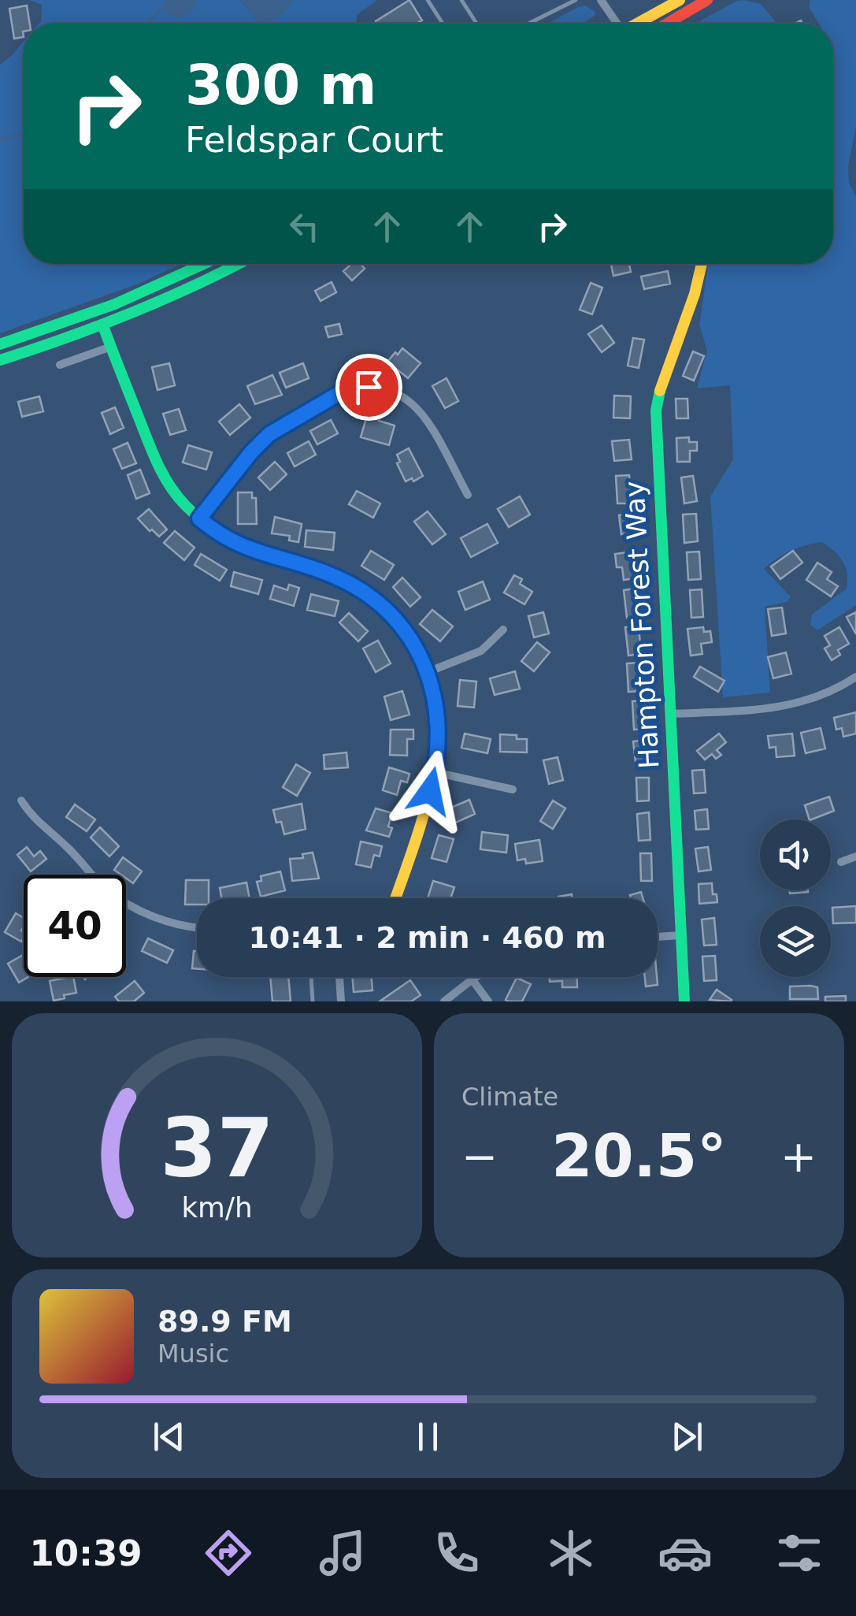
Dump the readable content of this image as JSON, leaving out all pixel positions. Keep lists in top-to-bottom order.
{
  "streets": {
    "street": ["Hampton Forest Way"]
  },
  "page": {
    "turn": ["300 m", "Feldspar Court"],
    "limit": "40",
    "trip": "10:41 · 2 min · 460 m",
    "tile": "Climate",
    "heat": ["−", "20.5°", "+"],
    "song": ["89.9 FM", "Music"],
    "tabs": "10:39",
    "gauge": ["37", "km/h"]
  }
}
